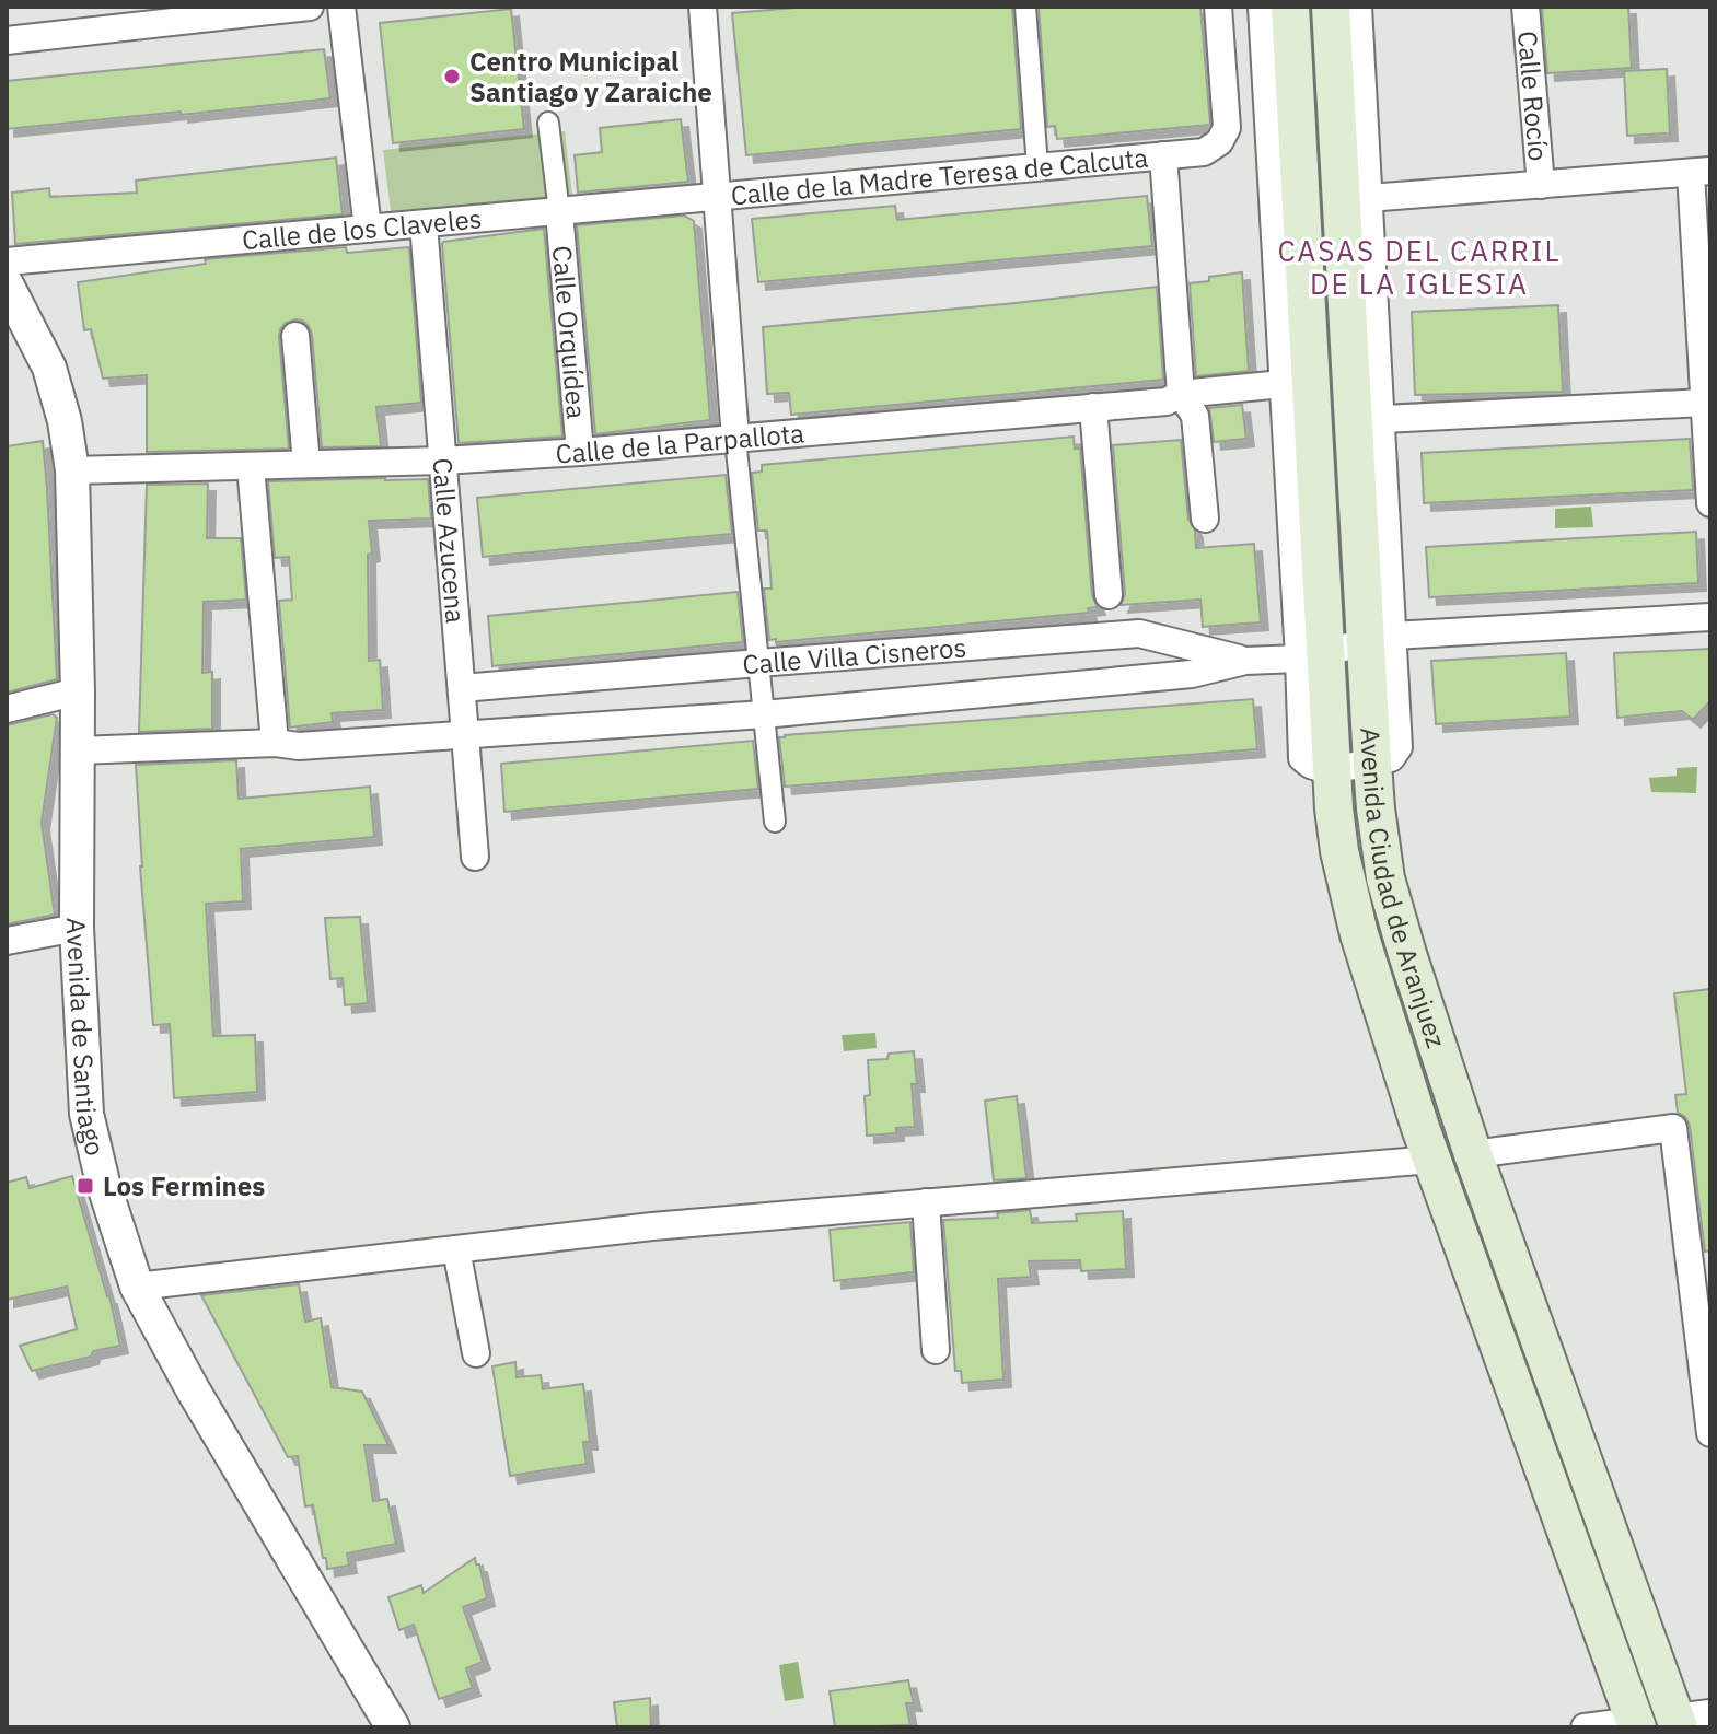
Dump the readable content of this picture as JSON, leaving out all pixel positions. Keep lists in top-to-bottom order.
{
  "streets": {
    "main road": ["Avenida Ciudad de Aranjuez"],
    "street": [
      "Calle Rocío",
      "Calle de la Madre Teresa de Calcuta",
      "Calle de los Claveles",
      "Calle Orquídea",
      "Calle de la Parpallota",
      "Calle Azucena",
      "Calle Villa Cisneros",
      "Avenida de Santiago"
    ]
  },
  "crossings": [
    ["Calle de la Madre Teresa de Calcuta", "Calle de los Claveles"],
    ["Calle de los Claveles", "Calle Orquídea"],
    ["Calle de los Claveles", "Calle Azucena"],
    ["Calle Orquídea", "Calle de la Parpallota"],
    ["Calle de la Parpallota", "Calle Azucena"],
    ["Calle de la Parpallota", "Avenida de Santiago"],
    ["Calle Azucena", "Calle Villa Cisneros"],
    ["Calle Villa Cisneros", "Avenida Ciudad de Aranjuez"],
    ["Calle Villa Cisneros", "Avenida de Santiago"]
  ],
  "districts": ["CASAS DEL CARRIL DE LA IGLESIA"],
  "places": {
    "other": ["Centro Municipal Santiago y Zaraiche"],
    "transit": ["Los Fermines"]
  }
}
